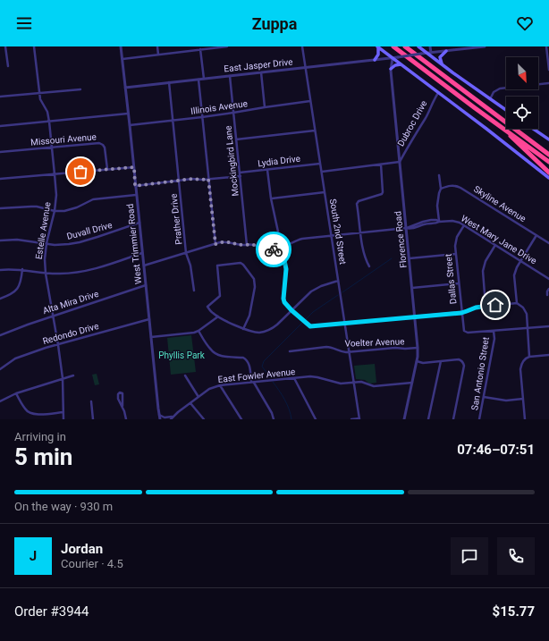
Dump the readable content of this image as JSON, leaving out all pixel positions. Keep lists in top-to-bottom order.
{
  "streets": {
    "street": [
      "East Jasper Drive",
      "Illinois Avenue",
      "Dubroc Drive",
      "Missouri Avenue",
      "Mockingbird Lane",
      "Lydia Drive",
      "Skyline Avenue",
      "Prather Drive",
      "Estelle Avenue",
      "Duvall Drive",
      "South 2nd Street",
      "Florence Road",
      "West Mary Jane Drive",
      "West Trimmier Road",
      "Dallas Street",
      "Alta Mira Drive",
      "Redondo Drive",
      "Voelter Avenue",
      "San Antonio Street",
      "East Fowler Avenue"
    ]
  },
  "crossings": [
    ["East Jasper Drive", "Mockingbird Lane"],
    ["East Jasper Drive", "Prather Drive"],
    ["East Jasper Drive", "South 2nd Street"],
    ["East Jasper Drive", "Florence Road"],
    ["East Jasper Drive", "West Trimmier Road"],
    ["Illinois Avenue", "Mockingbird Lane"],
    ["Illinois Avenue", "Prather Drive"],
    ["Illinois Avenue", "South 2nd Street"],
    ["Illinois Avenue", "West Trimmier Road"],
    ["Dubroc Drive", "Florence Road"],
    ["Missouri Avenue", "Estelle Avenue"],
    ["Mockingbird Lane", "Lydia Drive"],
    ["Lydia Drive", "Prather Drive"],
    ["Lydia Drive", "South 2nd Street"],
    ["Lydia Drive", "West Trimmier Road"],
    ["Estelle Avenue", "Duvall Drive"],
    ["Estelle Avenue", "Alta Mira Drive"],
    ["Estelle Avenue", "Redondo Drive"],
    ["Duvall Drive", "West Trimmier Road"],
    ["South 2nd Street", "West Mary Jane Drive"],
    ["South 2nd Street", "Voelter Avenue"],
    ["South 2nd Street", "East Fowler Avenue"],
    ["Florence Road", "West Mary Jane Drive"],
    ["Florence Road", "Voelter Avenue"],
    ["Florence Road", "East Fowler Avenue"],
    ["West Mary Jane Drive", "Dallas Street"],
    ["West Trimmier Road", "Alta Mira Drive"],
    ["West Trimmier Road", "Redondo Drive"],
    ["Dallas Street", "San Antonio Street"]
  ],
  "parks": ["Phyllis Park"],
  "north": "bottom right",
  "page": {
    "header": "Zuppa",
    "heading": ["5 min", "Arriving in", "07:46–07:51"],
    "panel": [
      "Jordan",
      "Courier · 4.5",
      "Order #3944",
      "$15.77"
    ],
    "bar": "On the way · 930 m",
    "round": "J"
  }
}
